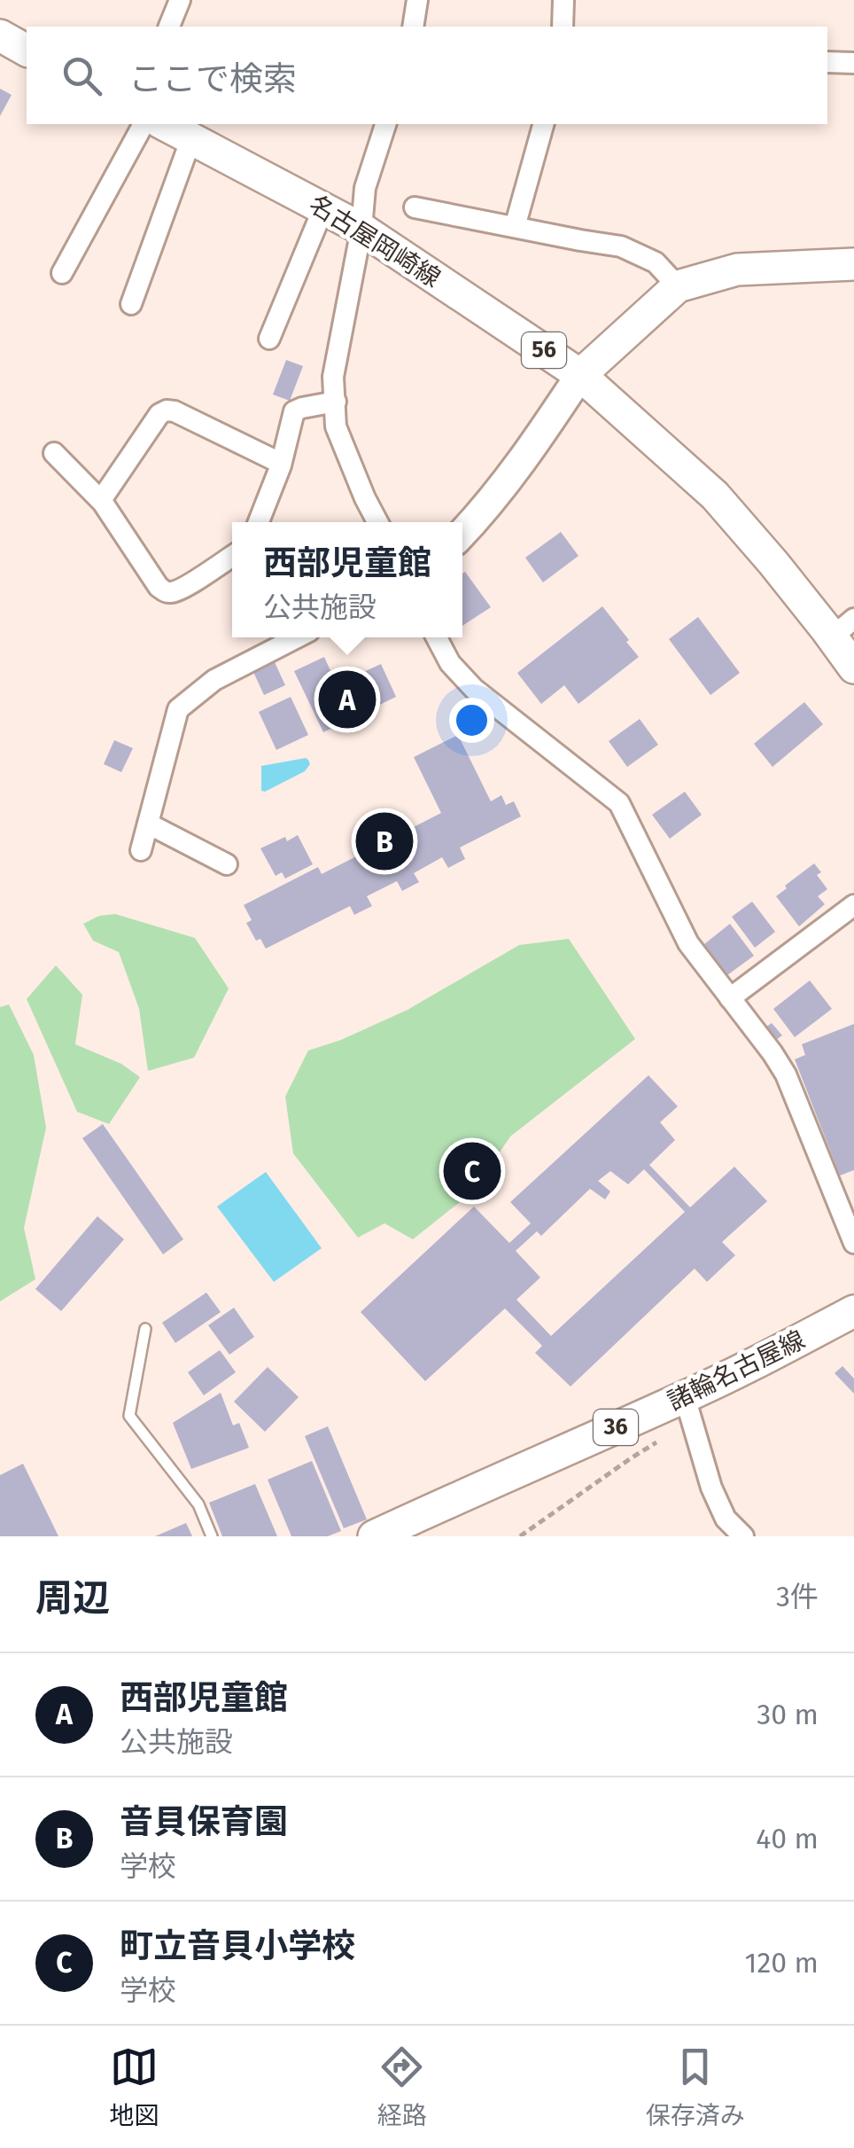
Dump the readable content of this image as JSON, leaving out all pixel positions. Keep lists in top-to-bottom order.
{
  "streets": {
    "main road": [
      "名古屋岡崎線",
      "56",
      "諸輪名古屋線",
      "36"
    ]
  },
  "crossings": [
    ["名古屋岡崎線", "56"]
  ],
  "page": {
    "search": "ここで検索",
    "popup": ["西部児童館", "公共施設"],
    "pins": ["A", "B", "C"],
    "heading": ["周辺", "3件"],
    "list": [
      {
        "mark": "A",
        "name": "西部児童館",
        "note": "公共施設",
        "value": "30 m"
      },
      {
        "mark": "B",
        "name": "音貝保育園",
        "note": "学校",
        "value": "40 m"
      },
      {
        "mark": "C",
        "name": "町立音貝小学校",
        "note": "学校",
        "value": "120 m"
      }
    ],
    "nav": ["地図", "経路", "保存済み"]
  }
}
